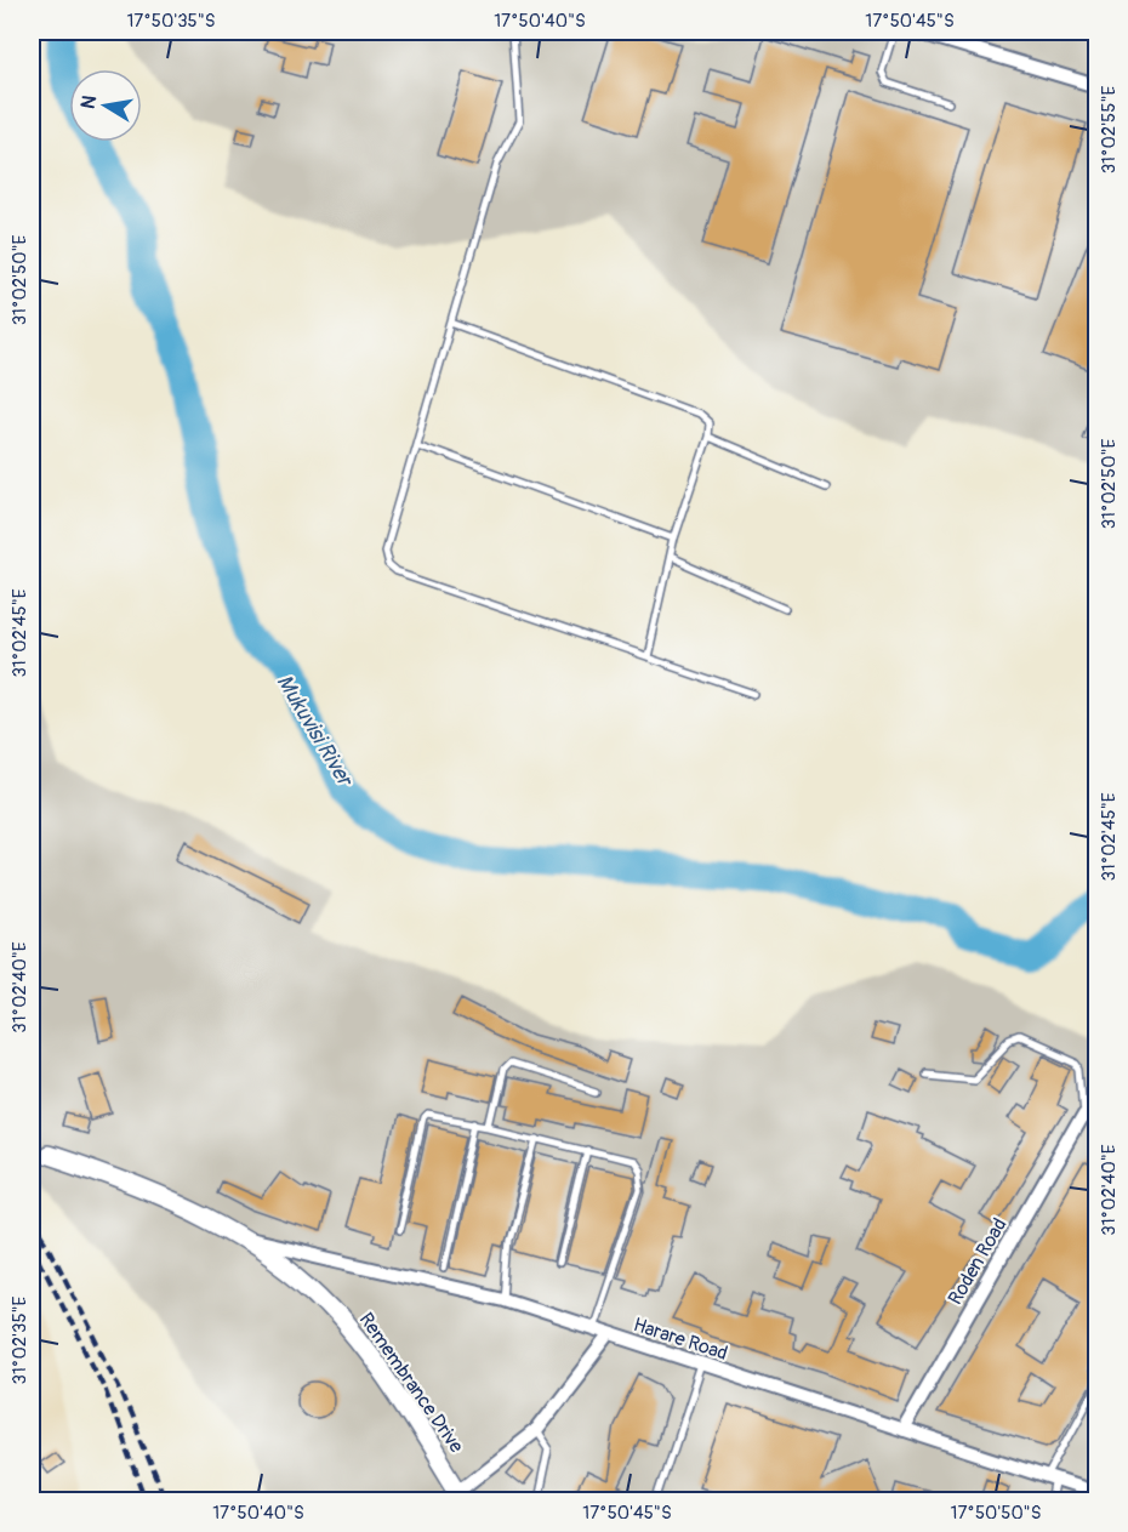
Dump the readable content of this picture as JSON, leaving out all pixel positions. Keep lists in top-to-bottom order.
{
  "streets": {
    "street": ["Roden Road", "Harare Road", "Remembrance Drive"]
  },
  "crossings": [
    ["Roden Road", "Harare Road"],
    ["Harare Road", "Remembrance Drive"]
  ],
  "water": ["Mukuvisi River"],
  "north": "left",
  "coordinates": [
    "17°50'35\"S",
    "17°50'40\"S",
    "17°50'45\"S",
    "31°02'55\"E",
    "31°02'50\"E",
    "31°02'45\"E",
    "31°02'40\"E",
    "31°02'35\"E",
    "17°50'50\"S"
  ]
}
